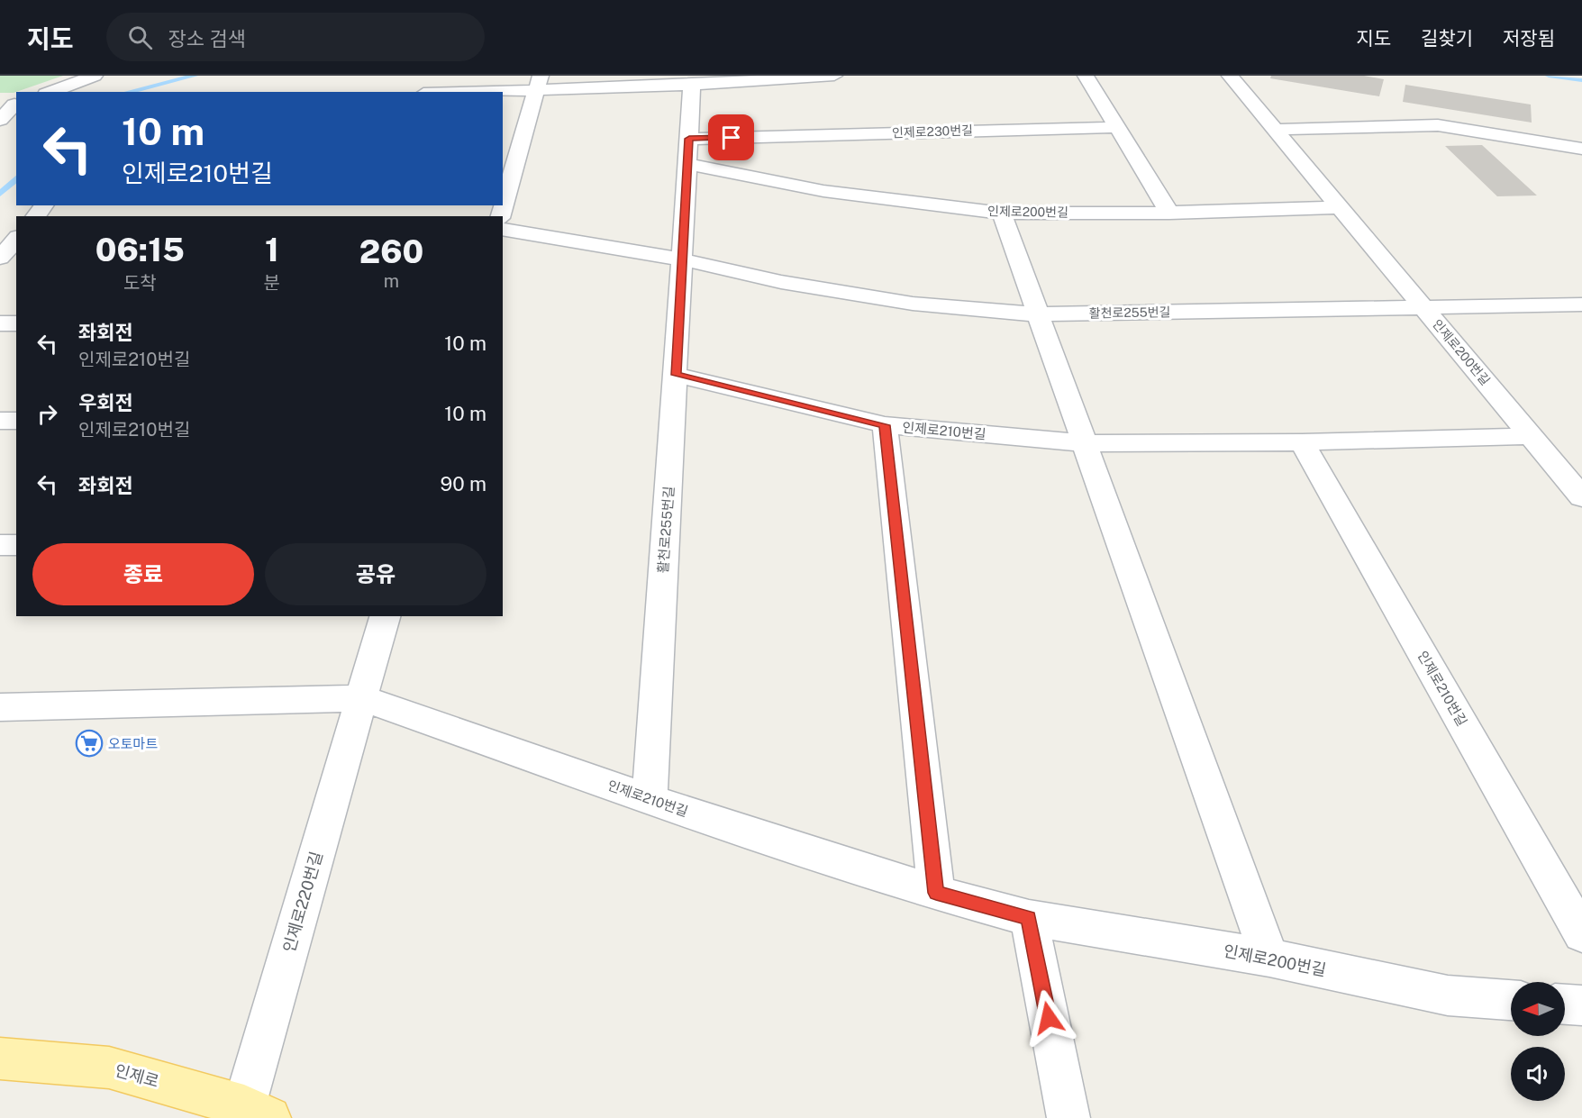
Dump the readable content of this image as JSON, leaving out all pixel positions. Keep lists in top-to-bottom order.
{
  "streets": {
    "main road": ["인제로"],
    "street": [
      "인제로230번길",
      "인제로200번길",
      "활천로255번길",
      "인제로210번길",
      "인제로220번길"
    ]
  },
  "crossings": [
    ["인제로230번길", "활천로255번길"],
    ["인제로200번길", "활천로255번길"],
    ["인제로200번길", "인제로210번길"],
    ["활천로255번길", "인제로210번길"],
    ["인제로210번길", "인제로220번길"],
    ["인제로220번길", "인제로"]
  ],
  "places": {
    "supermarket": ["오토마트"]
  },
  "north": "left",
  "page": {
    "header": "지도",
    "search": "장소 검색",
    "nav": ["지도", "길찾기", "저장됨"],
    "turn": ["10 m", "인제로210번길"],
    "eta": [
      "06:15",
      "도착",
      "1",
      "분",
      "260",
      "m"
    ],
    "list": [
      {
        "name": "좌회전",
        "note": "인제로210번길",
        "value": "10 m"
      },
      {
        "name": "우회전",
        "note": "인제로210번길",
        "value": "10 m"
      },
      {
        "name": "좌회전",
        "value": "90 m"
      }
    ],
    "buttons": ["종료", "공유"]
  }
}
